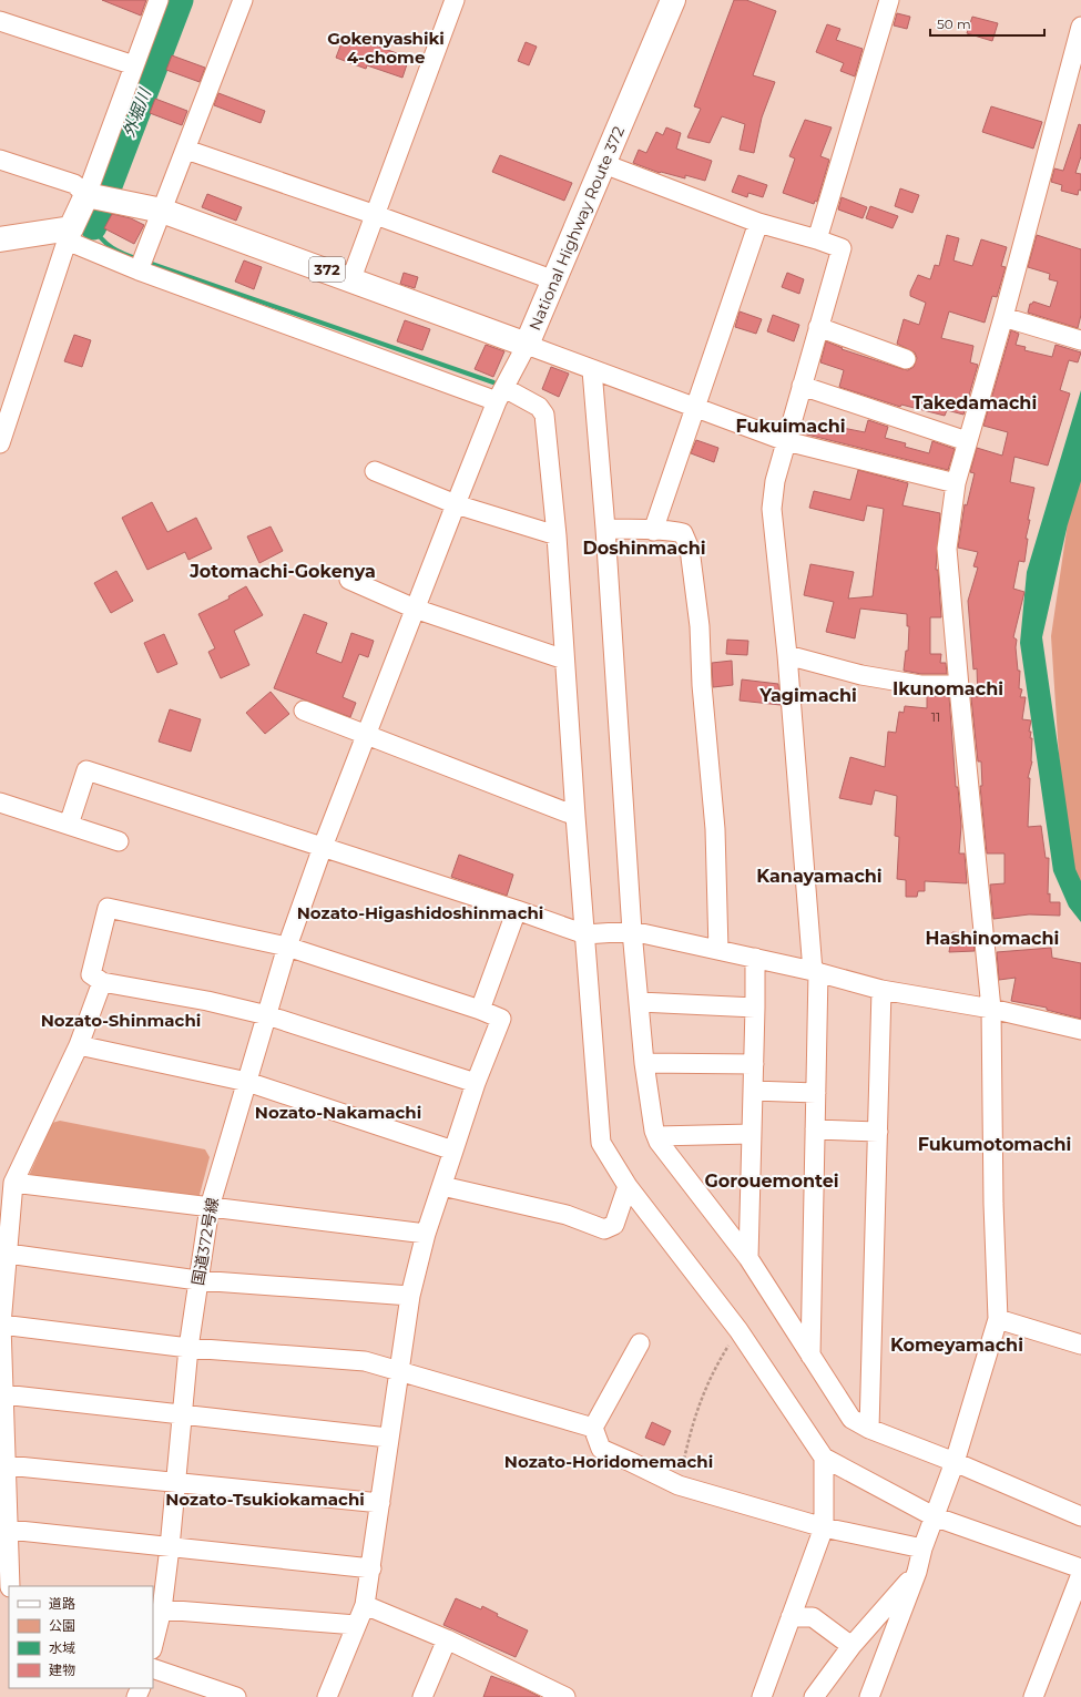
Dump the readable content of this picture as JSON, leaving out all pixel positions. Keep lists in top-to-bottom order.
{
  "streets": {
    "highway": ["National Highway Route 372", "372"],
    "street": ["国道372号線"]
  },
  "crossings": [
    ["National Highway Route 372", "国道372号線"]
  ],
  "districts": [
    "Gokenyashiki 4-chome",
    "Takedamachi",
    "Fukuimachi",
    "Doshinmachi",
    "Jotomachi-Gokenya",
    "Ikunomachi",
    "Yagimachi",
    "Kanayamachi",
    "Nozato-Higashidoshinmachi",
    "Hashinomachi",
    "Nozato-Shinmachi",
    "Nozato-Nakamachi",
    "Fukumotomachi",
    "Gorouemontei",
    "Komeyamachi",
    "Nozato-Horidomemachi",
    "Nozato-Tsukiokamachi"
  ],
  "water": ["外堀川"],
  "house_numbers": ["11"],
  "legend": [
    "道路",
    "公園",
    "水域",
    "建物"
  ],
  "scale_bar": "50 m"
}
